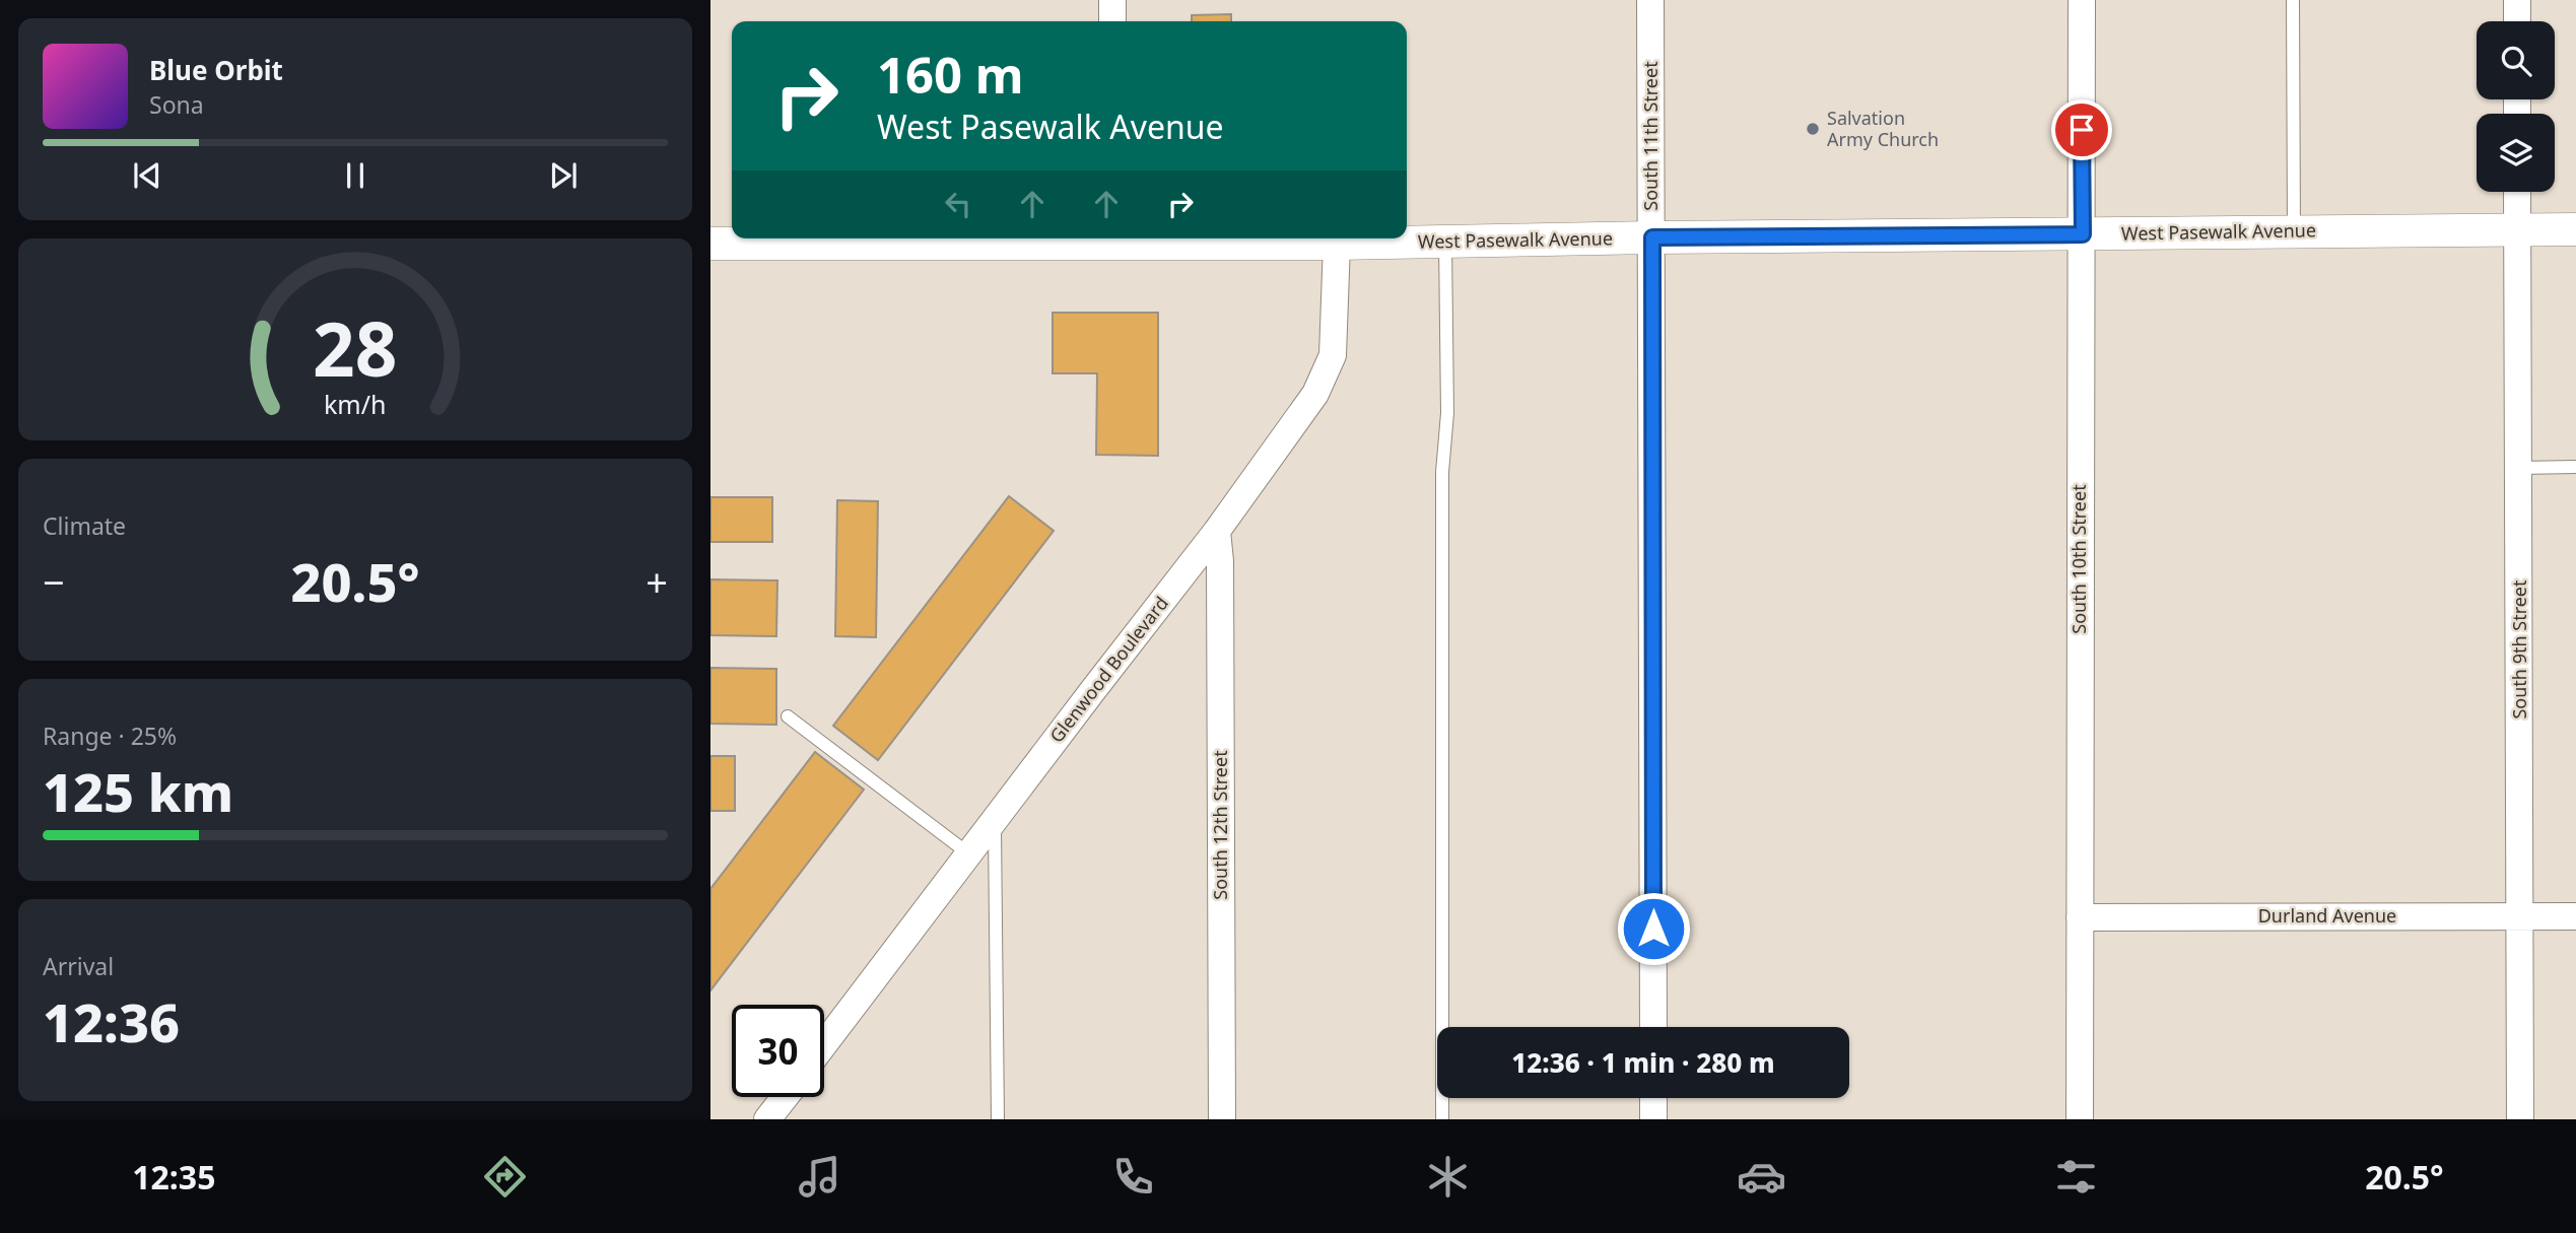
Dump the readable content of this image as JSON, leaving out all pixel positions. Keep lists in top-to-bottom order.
{
  "streets": {
    "street": [
      "South 11th Street",
      "West Pasewalk Avenue",
      "South 10th Street",
      "South 9th Street",
      "Glenwood Boulevard",
      "South 12th Street",
      "Durland Avenue"
    ]
  },
  "crossings": [
    ["South 11th Street", "West Pasewalk Avenue"],
    ["West Pasewalk Avenue", "South 10th Street"],
    ["West Pasewalk Avenue", "South 9th Street"],
    ["West Pasewalk Avenue", "Glenwood Boulevard"],
    ["South 10th Street", "Durland Avenue"],
    ["South 9th Street", "Durland Avenue"],
    ["Glenwood Boulevard", "South 12th Street"]
  ],
  "places": ["Salvation Army Church"],
  "page": {
    "turn": ["160 m", "West Pasewalk Avenue"],
    "song": ["Blue Orbit", "Sona"],
    "tile": [
      "Climate",
      ["Range · 25%", "125 km"],
      ["Arrival", "12:36"]
    ],
    "heat": ["−", "20.5°", "+"],
    "limit": "30",
    "trip": "12:36 · 1 min · 280 m",
    "tabs": ["12:35", "20.5°"],
    "gauge": ["28", "km/h"]
  }
}
